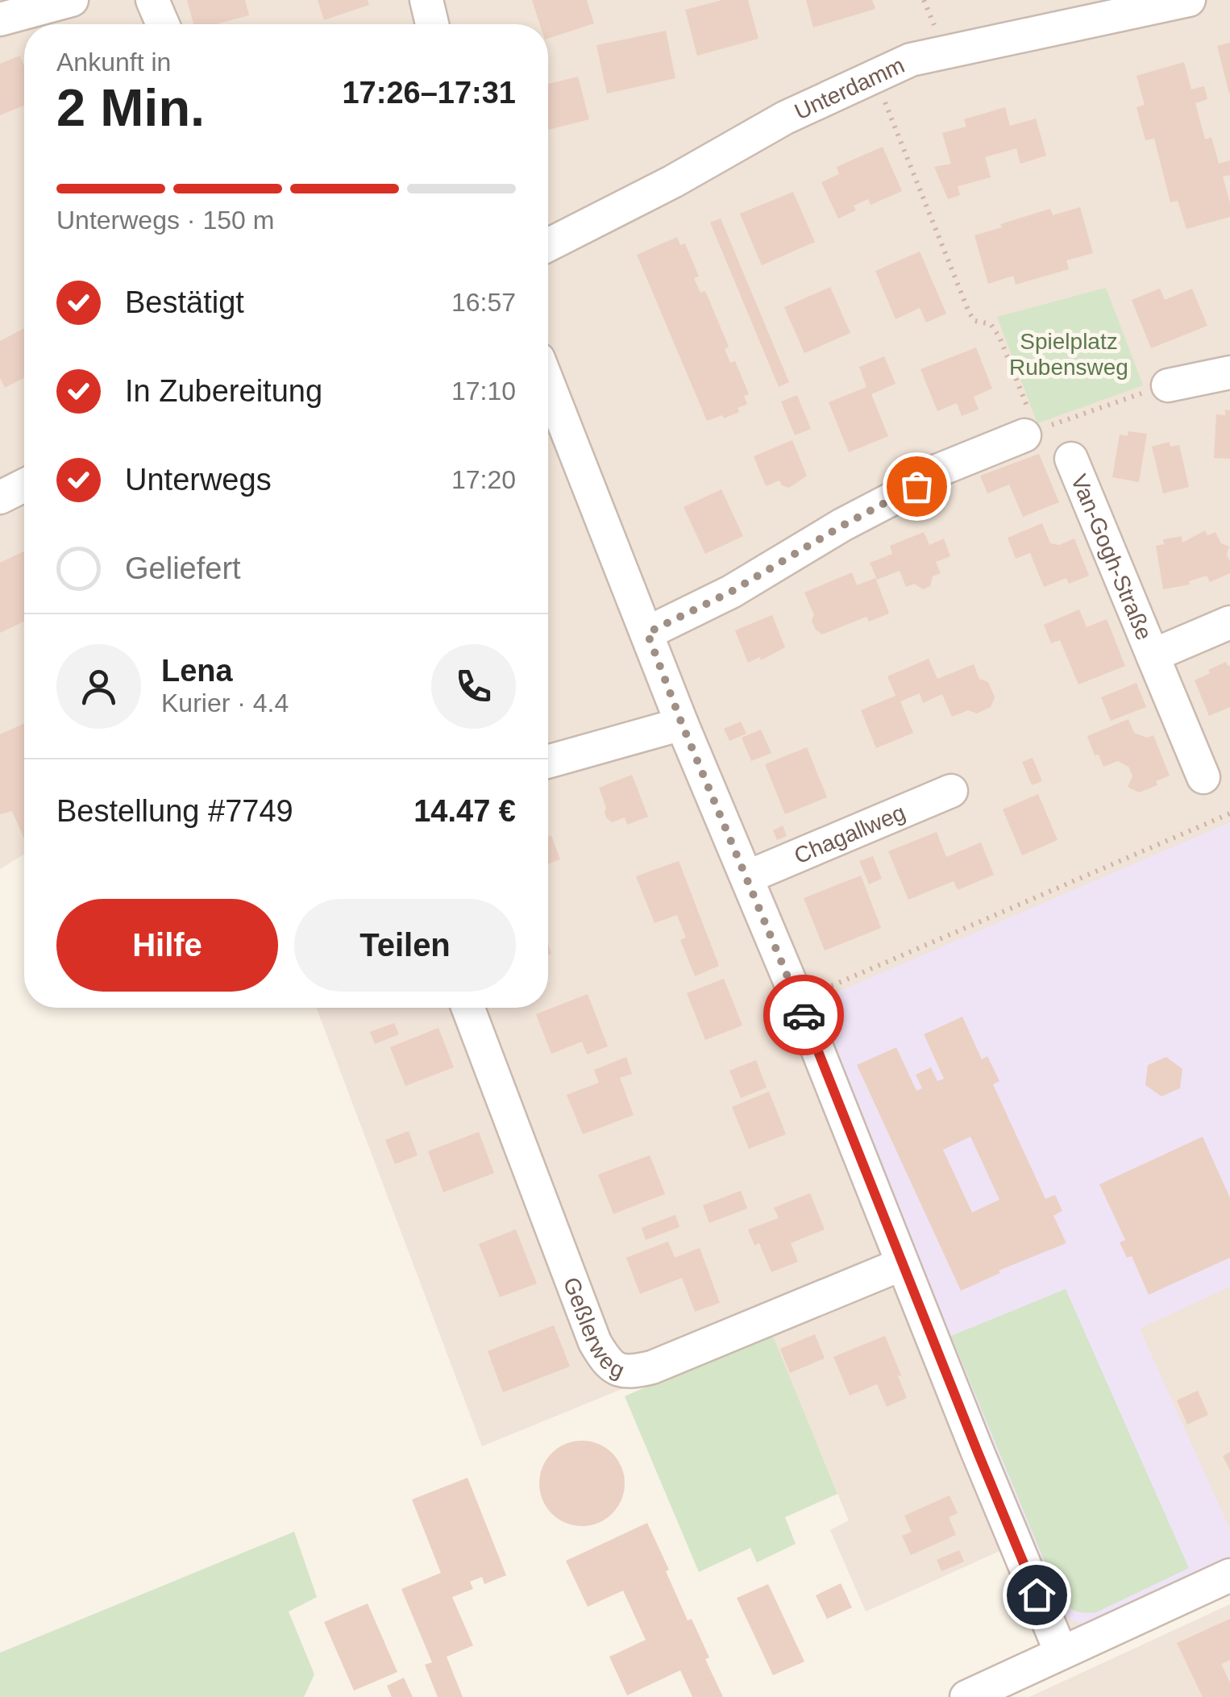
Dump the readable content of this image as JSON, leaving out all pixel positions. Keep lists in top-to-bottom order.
{
  "streets": {
    "street": [
      "Unterdamm",
      "Van-Gogh-Straße",
      "Chagallweg",
      "Geßlerweg"
    ]
  },
  "parks": ["Spielplatz Rubensweg"],
  "page": {
    "heading": ["2 Min.", "Ankunft in", "17:26–17:31"],
    "panel": [
      "Lena",
      "Kurier · 4.4",
      "Bestellung #7749",
      "14.47 €"
    ],
    "bar": "Unterwegs · 150 m",
    "list": [
      ["Bestätigt", "16:57"],
      ["In Zubereitung", "17:10"],
      ["Unterwegs", "17:20"],
      "Geliefert"
    ],
    "buttons": ["Hilfe", "Teilen"]
  }
}
